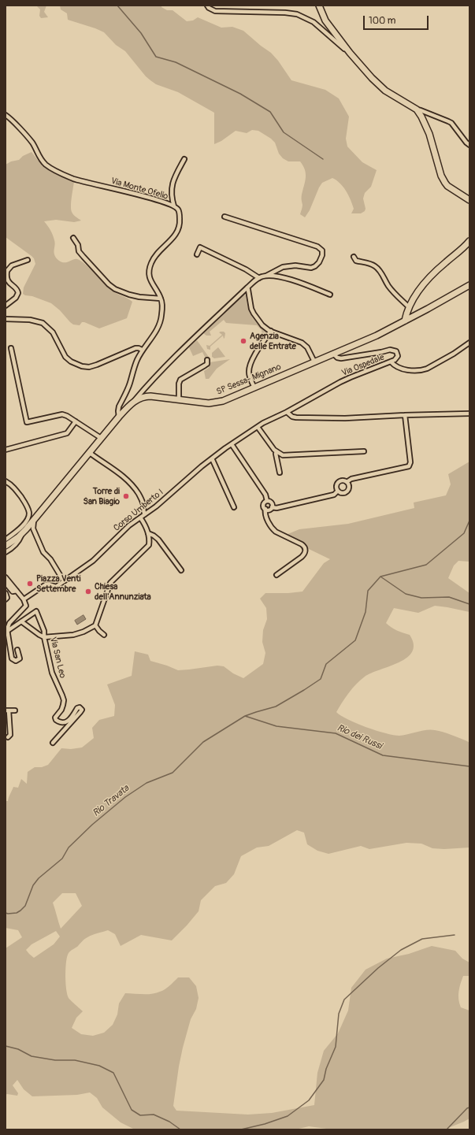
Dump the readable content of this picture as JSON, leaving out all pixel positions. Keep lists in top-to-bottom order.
{
  "streets": {
    "street": [
      "Via Monte Ofelio",
      "Via Ospedale",
      "SP Sessa- Mignano",
      "Corso Umberto I",
      "Via San Leo"
    ]
  },
  "crossings": [
    ["Via Monte Ofelio", "SP Sessa- Mignano"],
    ["Via Ospedale", "SP Sessa- Mignano"],
    ["Via Ospedale", "Corso Umberto I"]
  ],
  "water": ["Rio dei Russi", "Rio Travata"],
  "places": [
    "Agenzia delle Entrate",
    "Torre di San Biagio",
    "Piazza Venti Settembre",
    "Chiesa dell'Annunziata"
  ],
  "scale_bar": "100 m"
}
